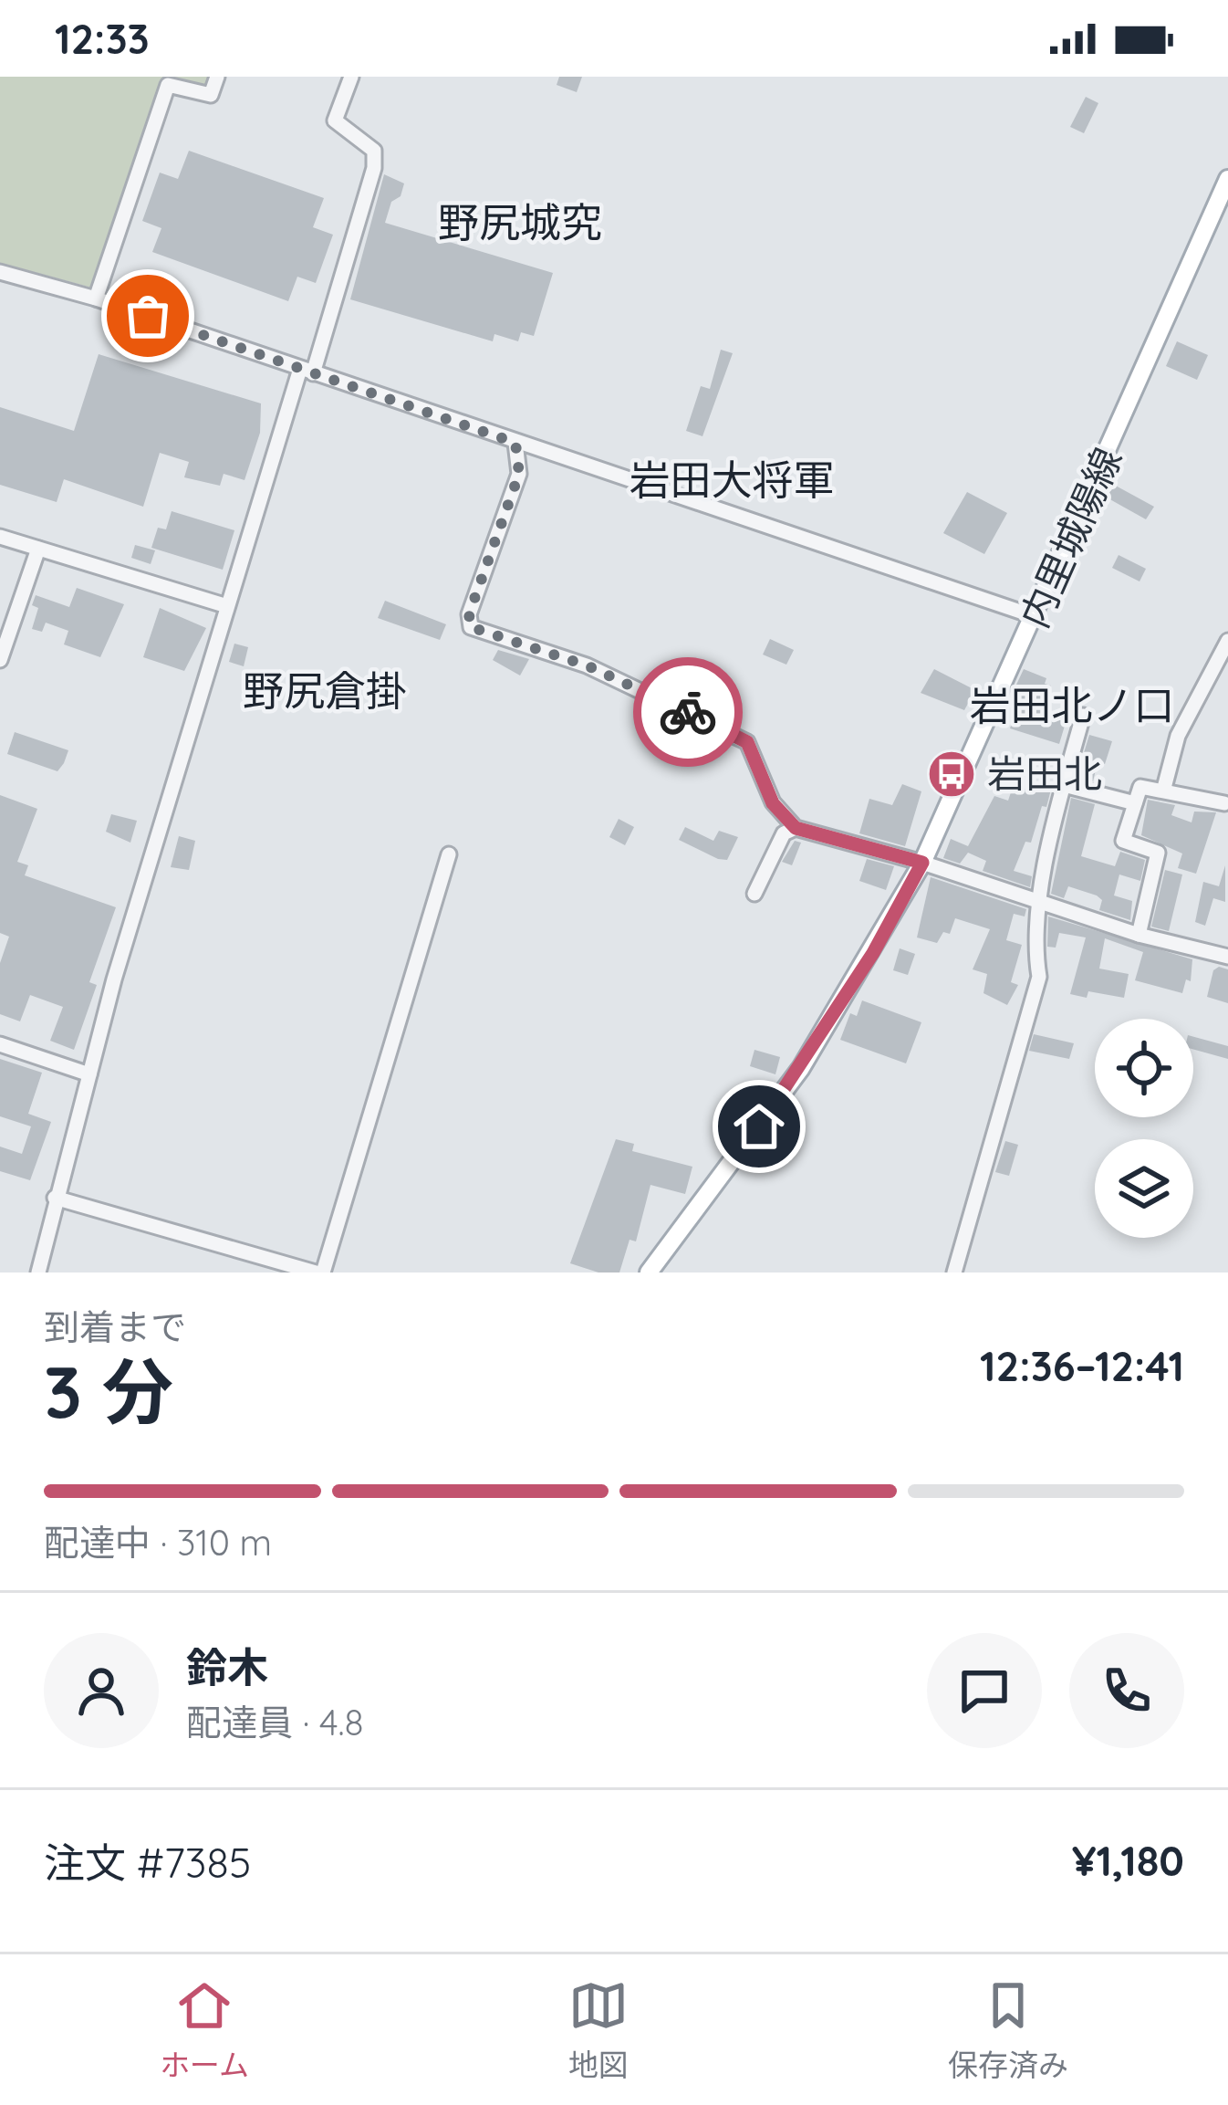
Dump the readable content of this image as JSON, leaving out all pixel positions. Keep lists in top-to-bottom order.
{
  "streets": {
    "main road": ["内里城陽線"]
  },
  "districts": [
    "野尻城究",
    "岩田大将軍",
    "野尻倉掛",
    "岩田北ノ口"
  ],
  "places": {
    "bus stop": ["岩田北"]
  },
  "page": {
    "status": "12:33",
    "heading": ["3 分", "到着まで", "12:36–12:41"],
    "panel": [
      "鈴木",
      "配達員 · 4.8",
      "注文 #7385",
      "¥1,180"
    ],
    "bar": "配達中 · 310 m",
    "tabs": ["ホーム", "地図", "保存済み"]
  }
}
